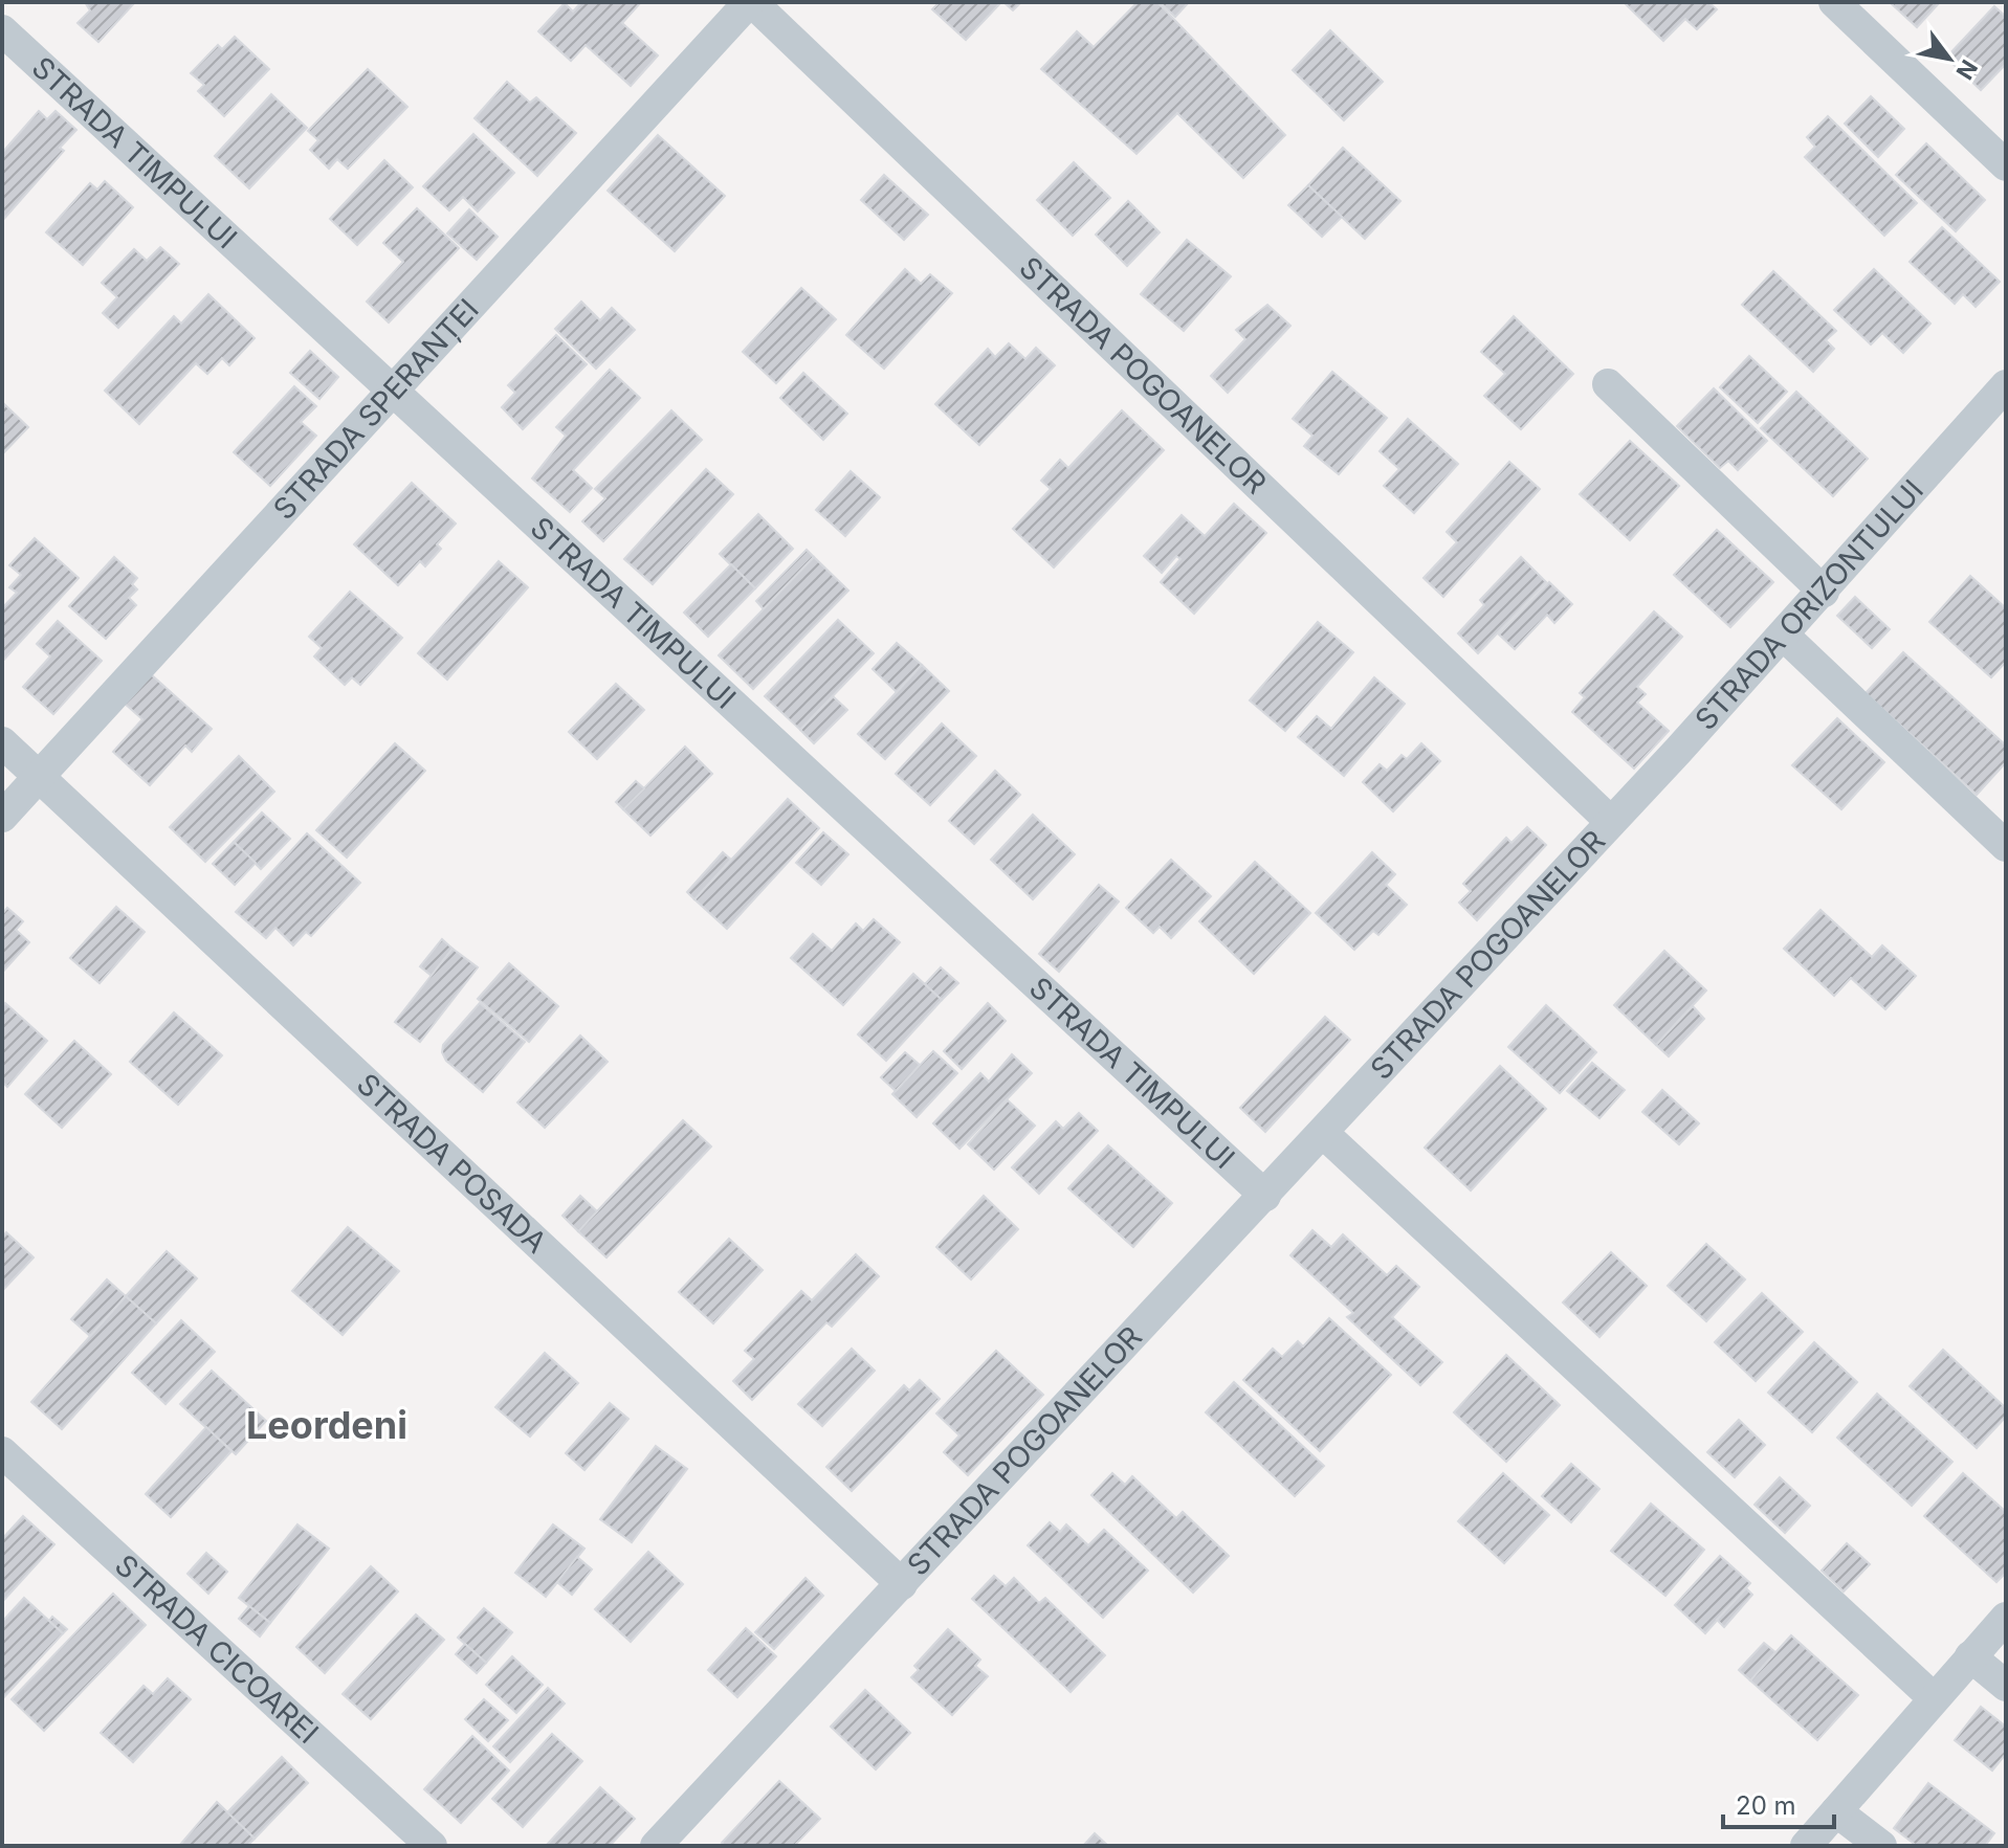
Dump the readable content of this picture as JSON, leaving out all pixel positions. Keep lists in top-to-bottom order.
{
  "streets": {
    "street": [
      "STRADA TIMPULUI",
      "STRADA POGOANELOR",
      "STRADA SPERANȚEI",
      "STRADA ORIZONTULUI",
      "STRADA POSADA",
      "STRADA CICOAREI"
    ]
  },
  "crossings": [
    ["STRADA TIMPULUI", "STRADA POGOANELOR"],
    ["STRADA TIMPULUI", "STRADA SPERANȚEI"],
    ["STRADA POGOANELOR", "STRADA SPERANȚEI"],
    ["STRADA POGOANELOR", "STRADA ORIZONTULUI"],
    ["STRADA POGOANELOR", "STRADA POSADA"],
    ["STRADA SPERANȚEI", "STRADA POSADA"]
  ],
  "districts": ["Leordeni"],
  "scale_bar": "20 m",
  "north": "bottom right"
}
